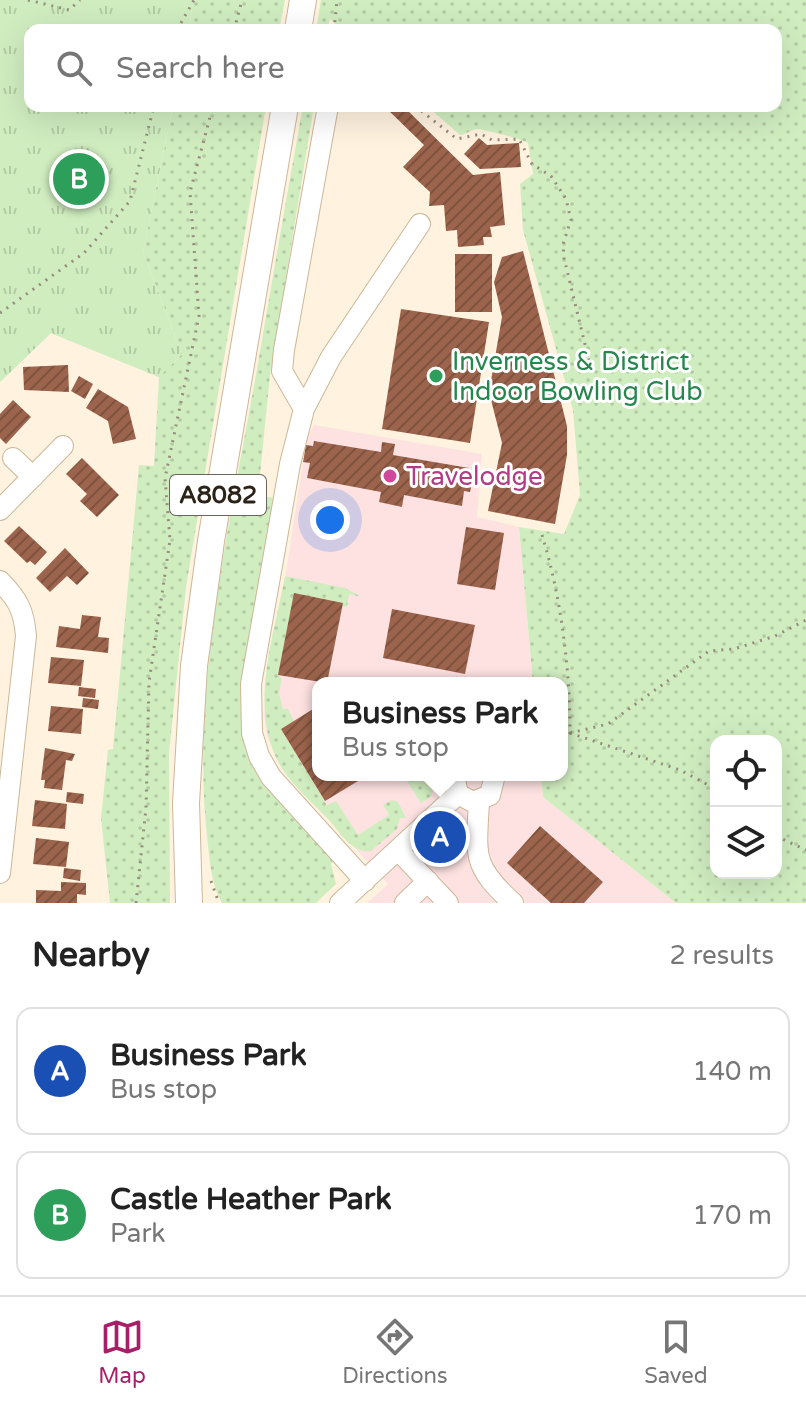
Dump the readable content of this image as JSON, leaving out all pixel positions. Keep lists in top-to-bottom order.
{
  "streets": {
    "main road": ["A8082"]
  },
  "places": ["Inverness & District Indoor Bowling Club", "Travelodge"],
  "page": {
    "search": "Search here",
    "pins": ["B", "A"],
    "popup": ["Business Park", "Bus stop"],
    "heading": ["Nearby", "2 results"],
    "list": [
      {
        "mark": "A",
        "name": "Business Park",
        "note": "Bus stop",
        "value": "140 m"
      },
      {
        "mark": "B",
        "name": "Castle Heather Park",
        "note": "Park",
        "value": "170 m"
      }
    ],
    "nav": ["Map", "Directions", "Saved"]
  }
}
